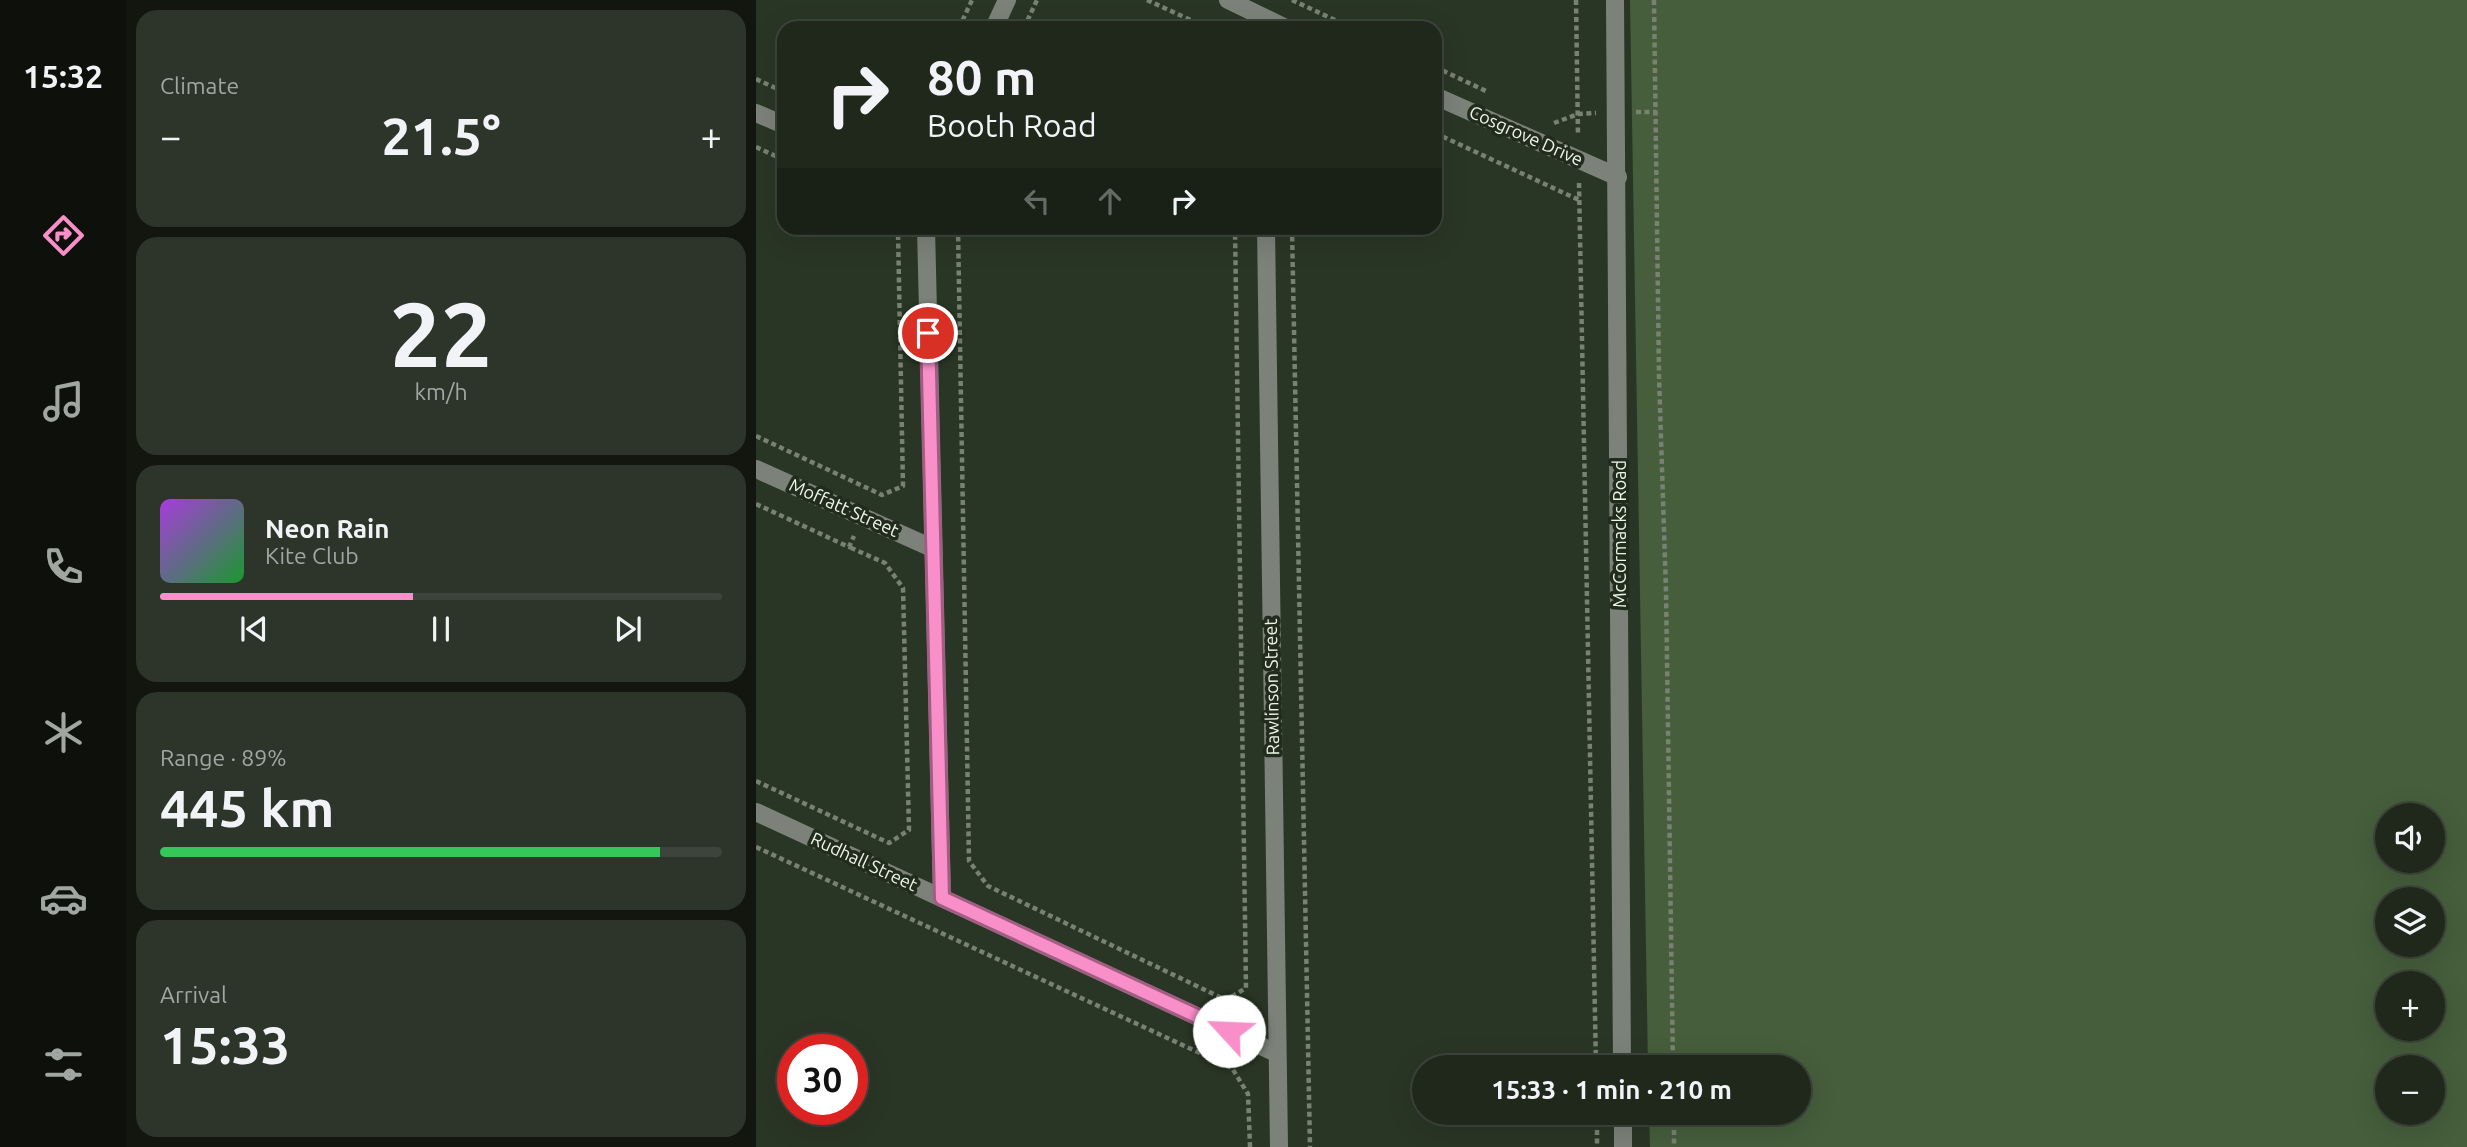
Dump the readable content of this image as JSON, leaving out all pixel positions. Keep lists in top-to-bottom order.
{
  "streets": {
    "street": [
      "Cosgrove Drive",
      "Moffatt Street",
      "McCormacks Road",
      "Rawlinson Street",
      "Rudhall Street"
    ]
  },
  "crossings": [
    ["Cosgrove Drive", "McCormacks Road"],
    ["Rawlinson Street", "Rudhall Street"]
  ],
  "page": {
    "tabs": "15:32",
    "tile": [
      "Climate",
      ["22", "km/h"],
      ["Range · 89%", "445 km"],
      ["Arrival", "15:33"]
    ],
    "turn": ["80 m", "Booth Road"],
    "heat": ["−", "21.5°", "+"],
    "song": ["Neon Rain", "Kite Club"],
    "map_buttons": ["+", "−"],
    "limit": "30",
    "trip": "15:33 · 1 min · 210 m"
  }
}
